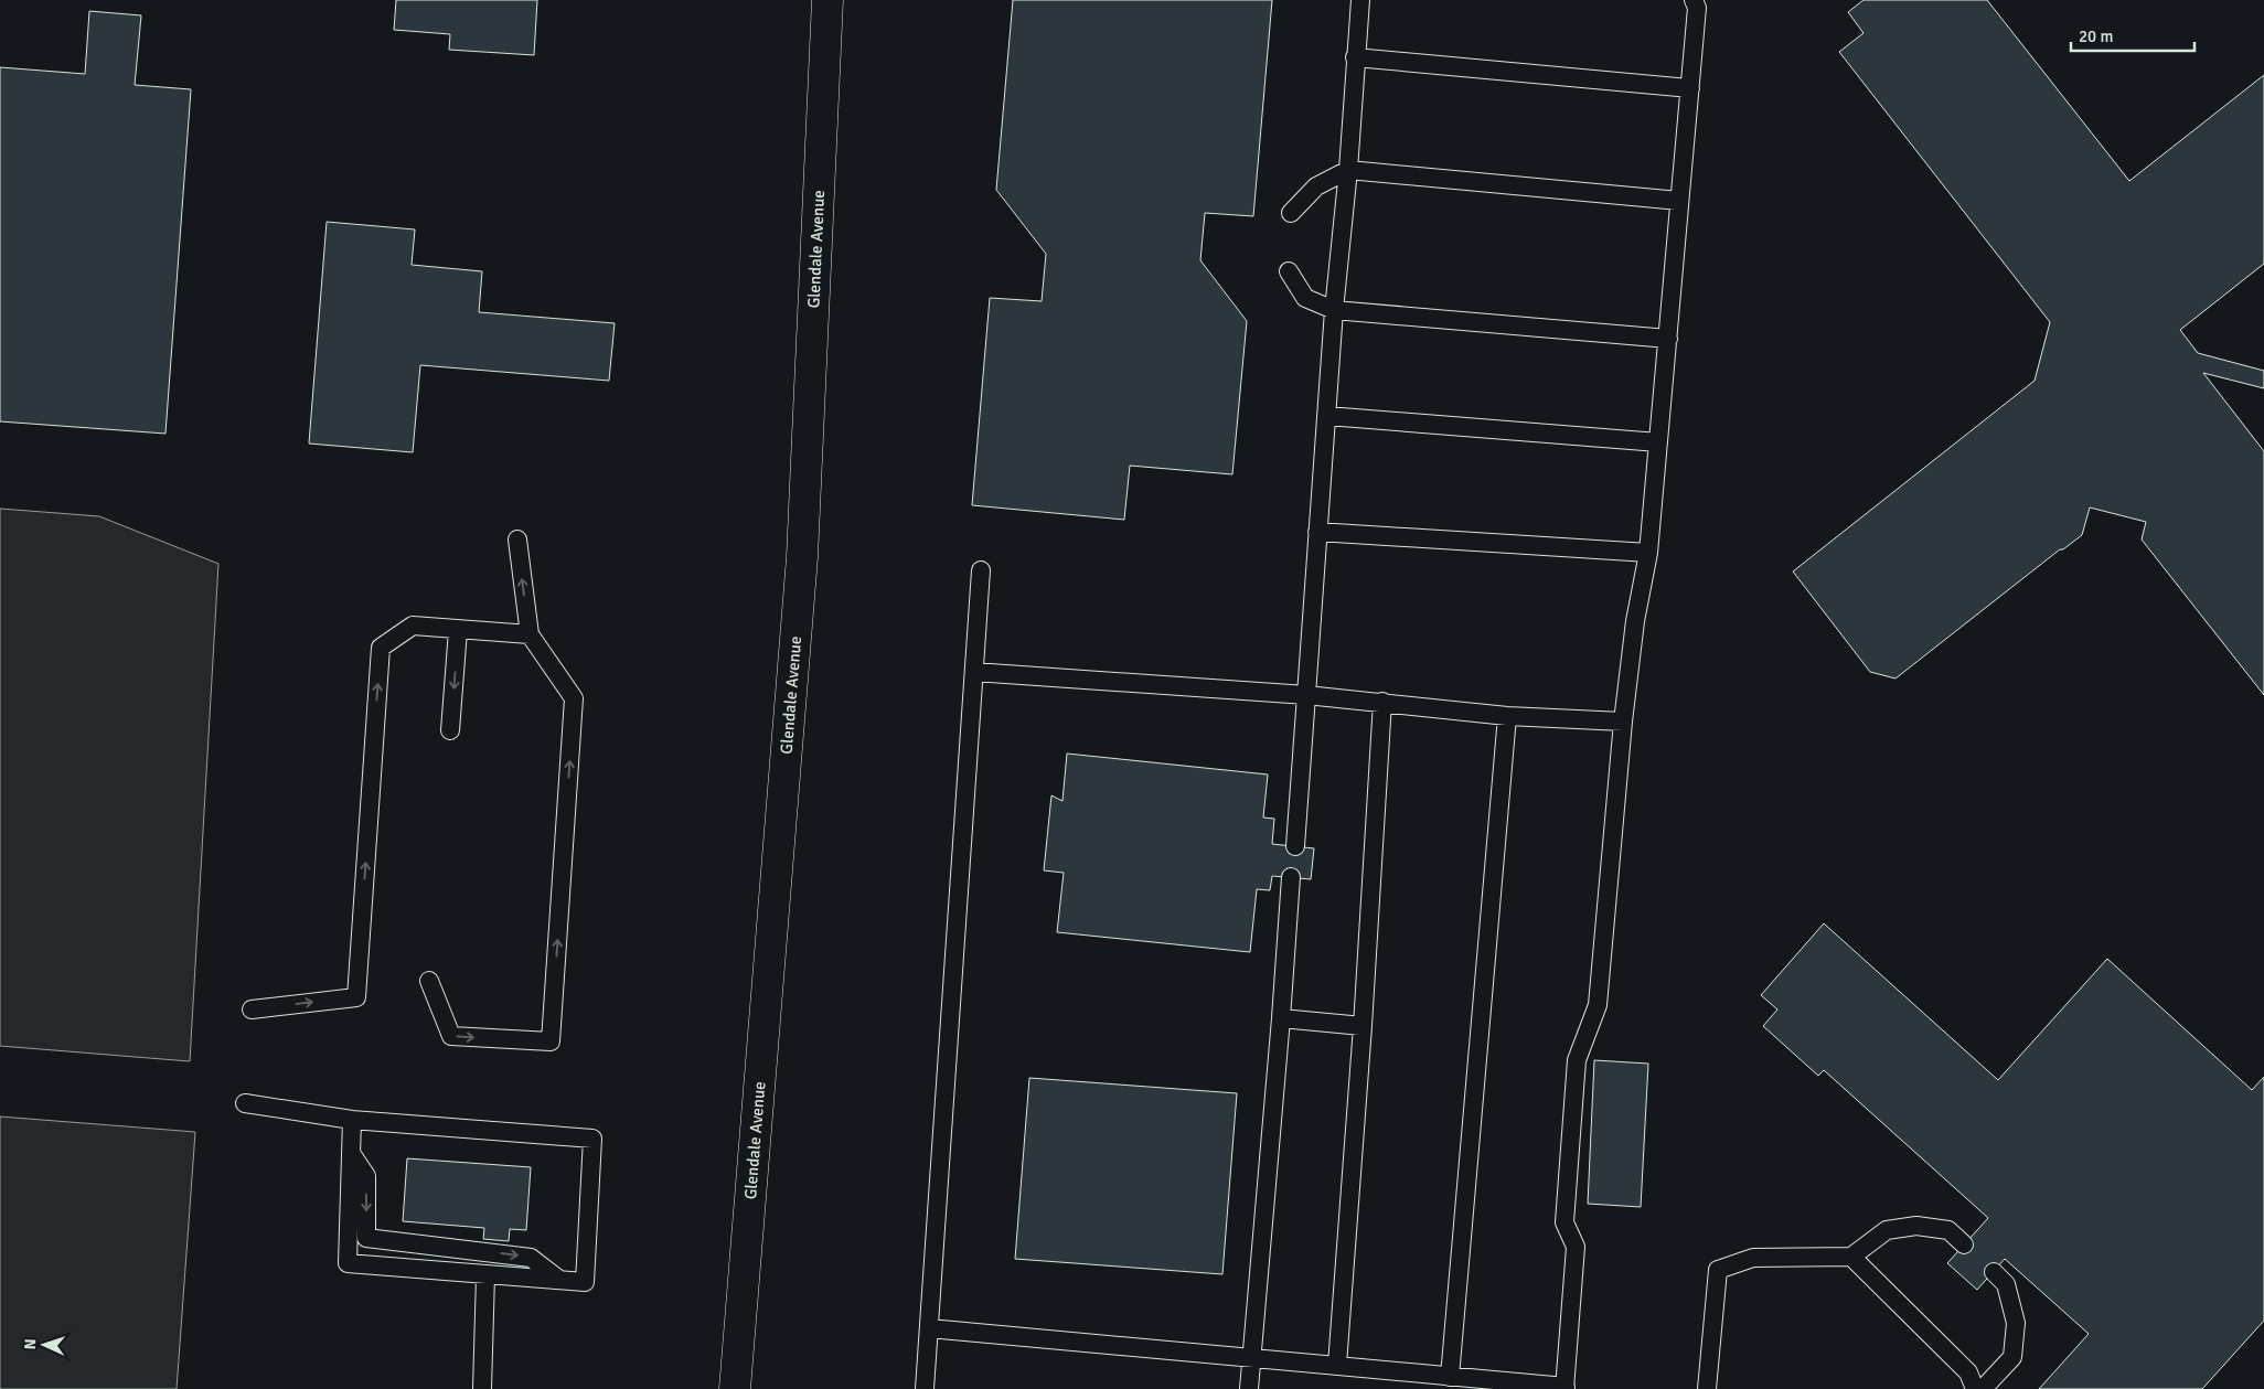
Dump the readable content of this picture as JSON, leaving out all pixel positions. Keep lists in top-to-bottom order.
{
  "streets": {
    "main road": ["Glendale Avenue"]
  },
  "scale_bar": "20 m",
  "north": "left"
}
